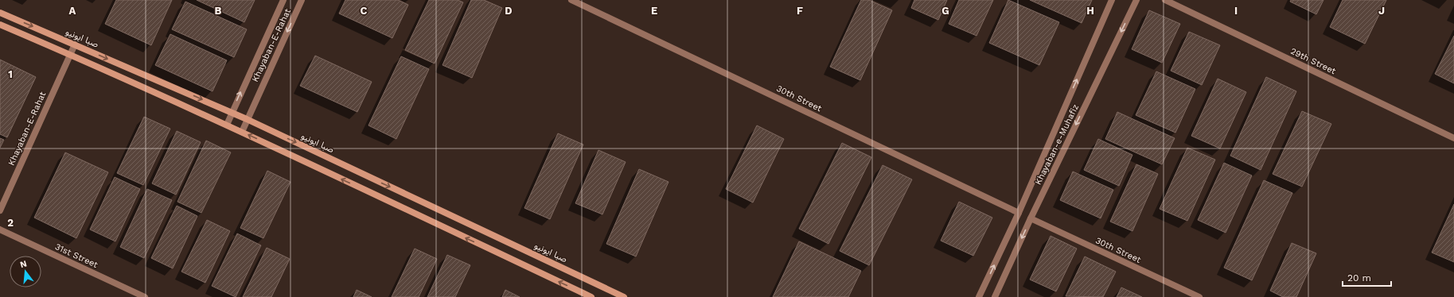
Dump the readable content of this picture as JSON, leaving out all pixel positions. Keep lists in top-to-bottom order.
{
  "streets": {
    "main road": ["صبا ایونیو"],
    "street": [
      "Khayaban-E-Rahat",
      "29th Street",
      "30th Street",
      "Khayaban-e-Muhafiz",
      "31st Street"
    ]
  },
  "crossings": [
    ["صبا ایونیو", "Khayaban-E-Rahat"],
    ["30th Street", "Khayaban-e-Muhafiz"]
  ],
  "scale_bar": "20 m",
  "north": "top",
  "grid": {
    "columns": [
      "A",
      "B",
      "C",
      "D",
      "E",
      "F",
      "G",
      "H",
      "I",
      "J"
    ],
    "rows": ["1", "2"]
  }
}
